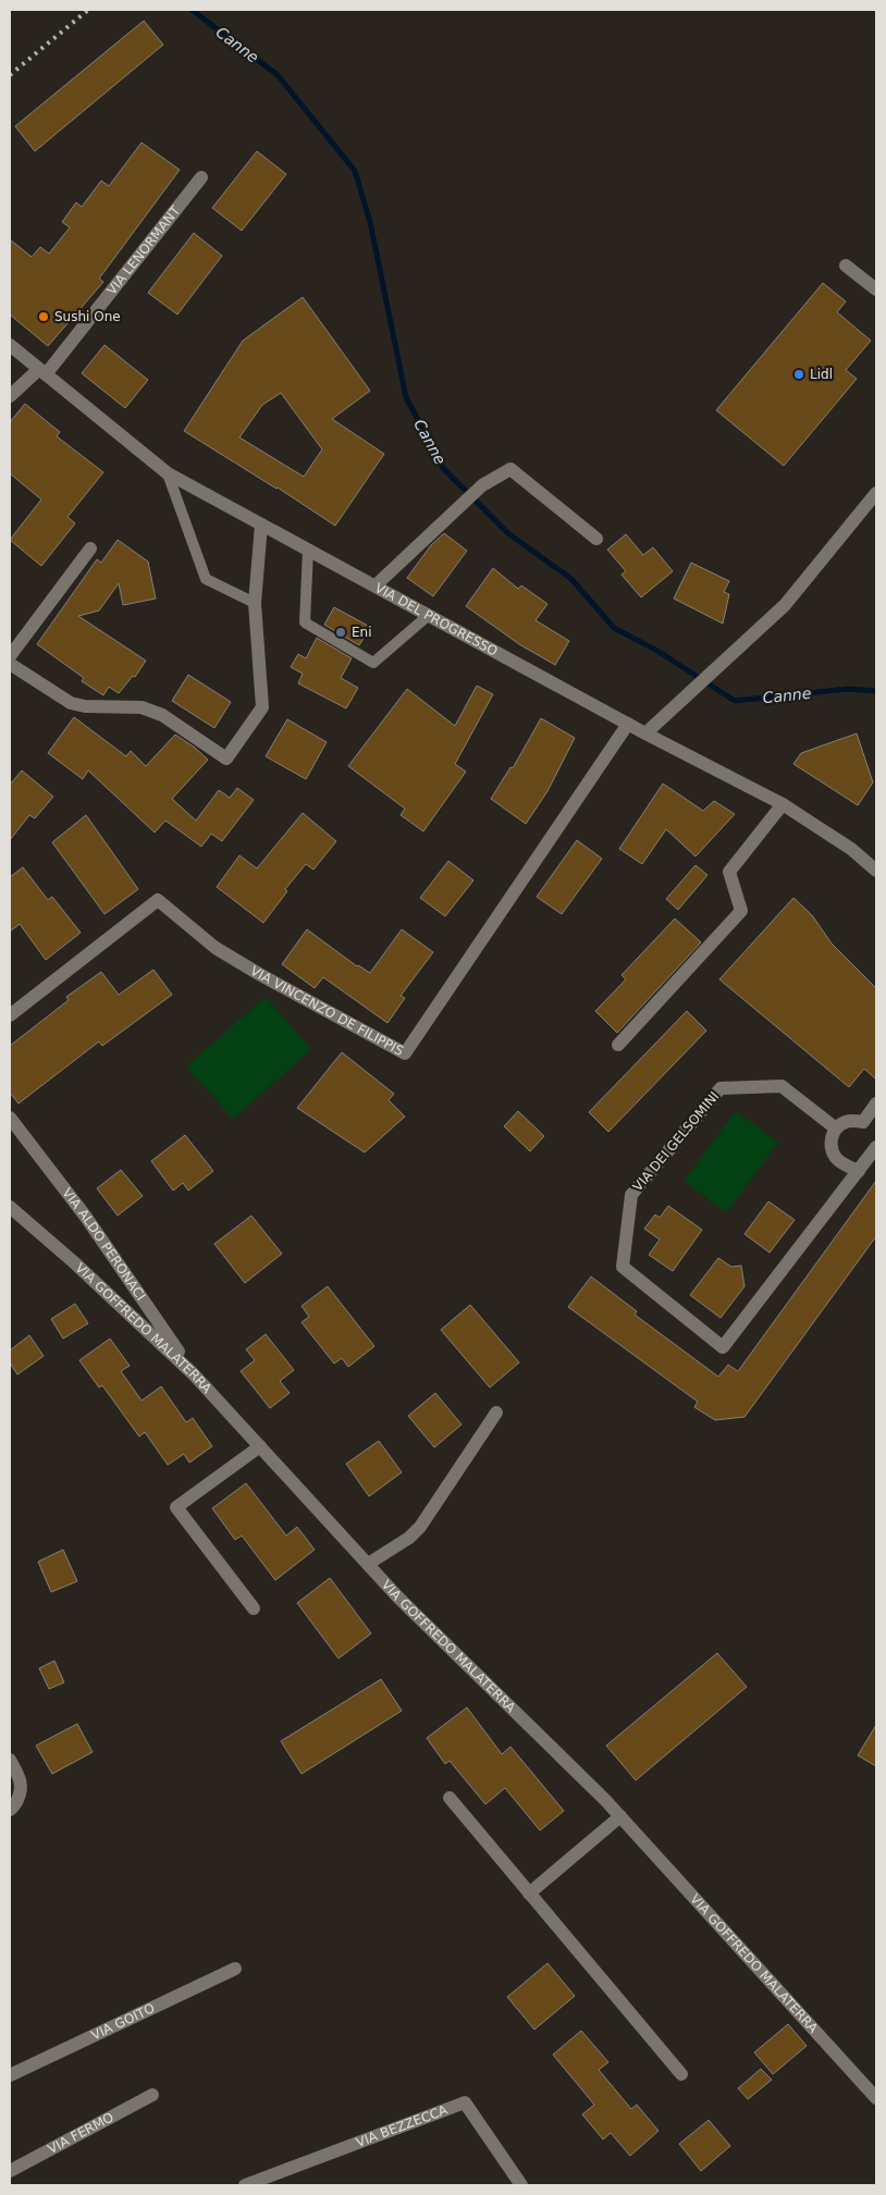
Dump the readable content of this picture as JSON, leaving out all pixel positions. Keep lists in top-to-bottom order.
{
  "streets": {
    "street": [
      "VIA LENORMANT",
      "VIA DEL PROGRESSO",
      "VIA VINCENZO DE FILIPPIS",
      "VIA DEI GELSOMINI",
      "VIA ALDO PERONACI",
      "VIA GOFFREDO MALATERRA",
      "VIA GOITO",
      "VIA BEZZECCA",
      "VIA FERMO"
    ]
  },
  "crossings": [
    ["VIA LENORMANT", "VIA DEL PROGRESSO"],
    ["VIA DEL PROGRESSO", "VIA VINCENZO DE FILIPPIS"],
    ["VIA ALDO PERONACI", "VIA GOFFREDO MALATERRA"]
  ],
  "water": ["Canne"],
  "places": ["Sushi One", "Lidl", "Eni"]
}
